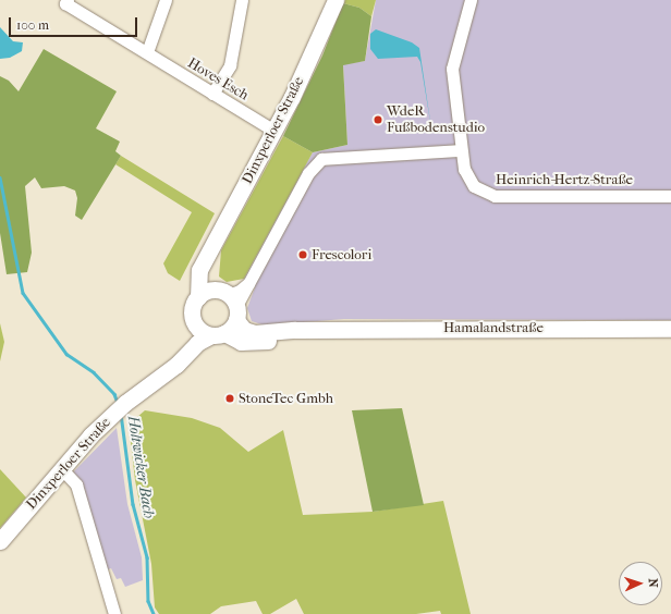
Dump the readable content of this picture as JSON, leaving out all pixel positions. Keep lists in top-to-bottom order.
{
  "streets": {
    "main road": ["Dinxperloer Straße", "Hamalandstraße"],
    "street": ["Hoves Esch", "Heinrich-Hertz-Straße"]
  },
  "crossings": [
    ["Hoves Esch", "Dinxperloer Straße"],
    ["Dinxperloer Straße", "Hamalandstraße"]
  ],
  "water": ["Holtwicker Bach"],
  "places": ["WdeR Fußbodenstudio", "Frescolori", "StoneTec Gmbh"],
  "scale_bar": "100 m",
  "north": "right"
}
